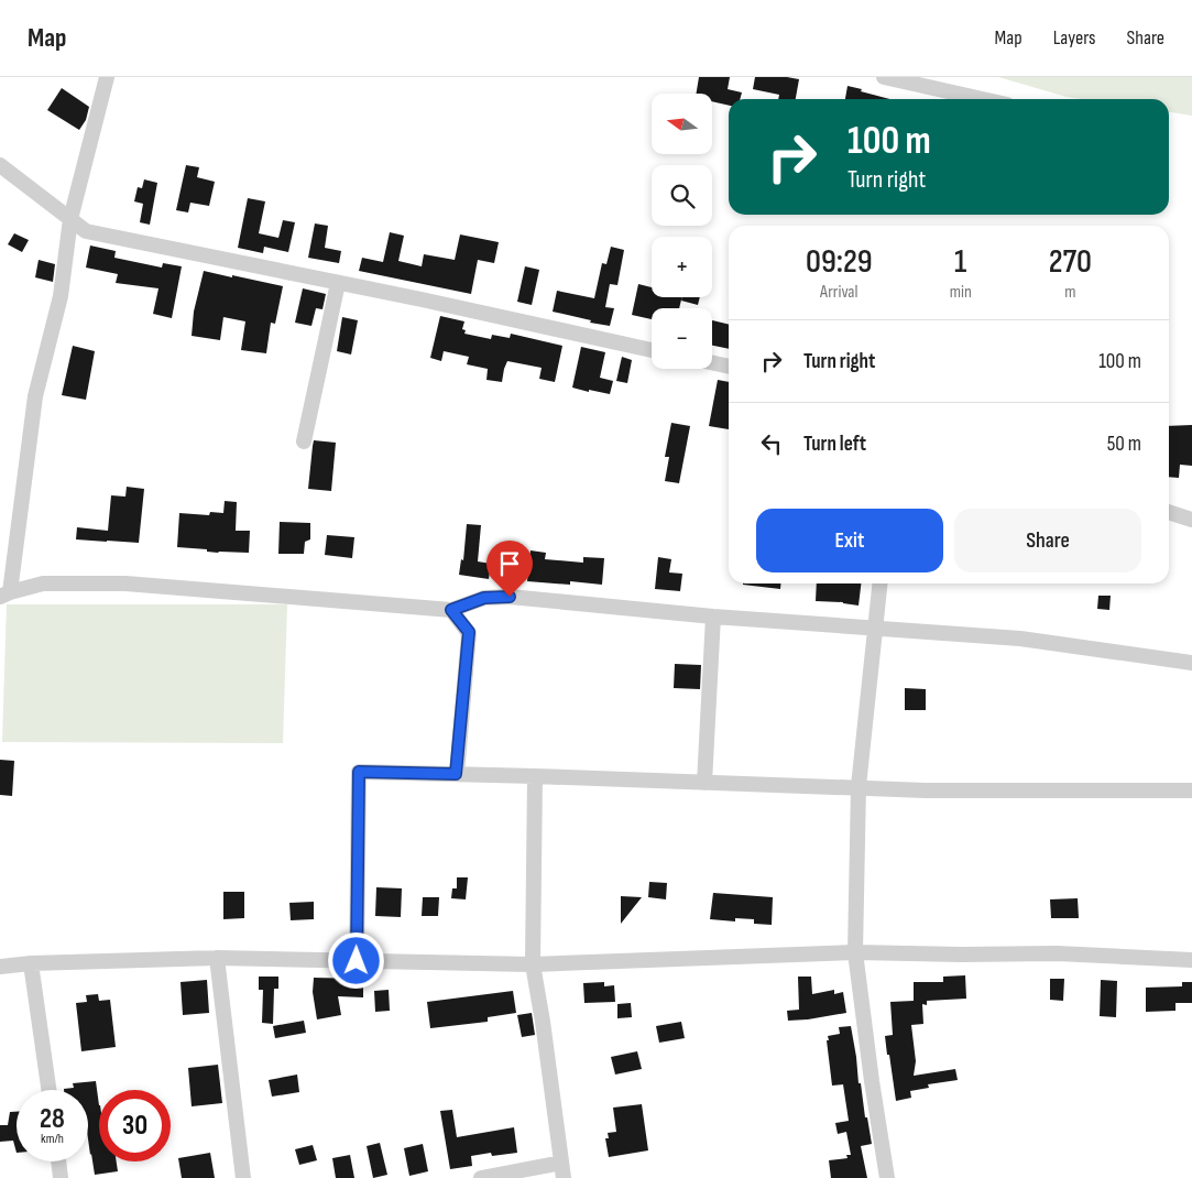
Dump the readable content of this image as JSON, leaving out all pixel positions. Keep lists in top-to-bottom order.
{
  "north": "left",
  "page": {
    "header": "Map",
    "nav": ["Map", "Layers", "Share"],
    "map_buttons": ["+", "−"],
    "turn": ["100 m", "Turn right"],
    "eta": [
      "09:29",
      "Arrival",
      "1",
      "min",
      "270",
      "m"
    ],
    "list": [
      {
        "name": "Turn right",
        "value": "100 m"
      },
      {
        "name": "Turn left",
        "value": "50 m"
      }
    ],
    "buttons": ["Exit", "Share"],
    "speed": "28 km/h",
    "limit": "30"
  }
}
